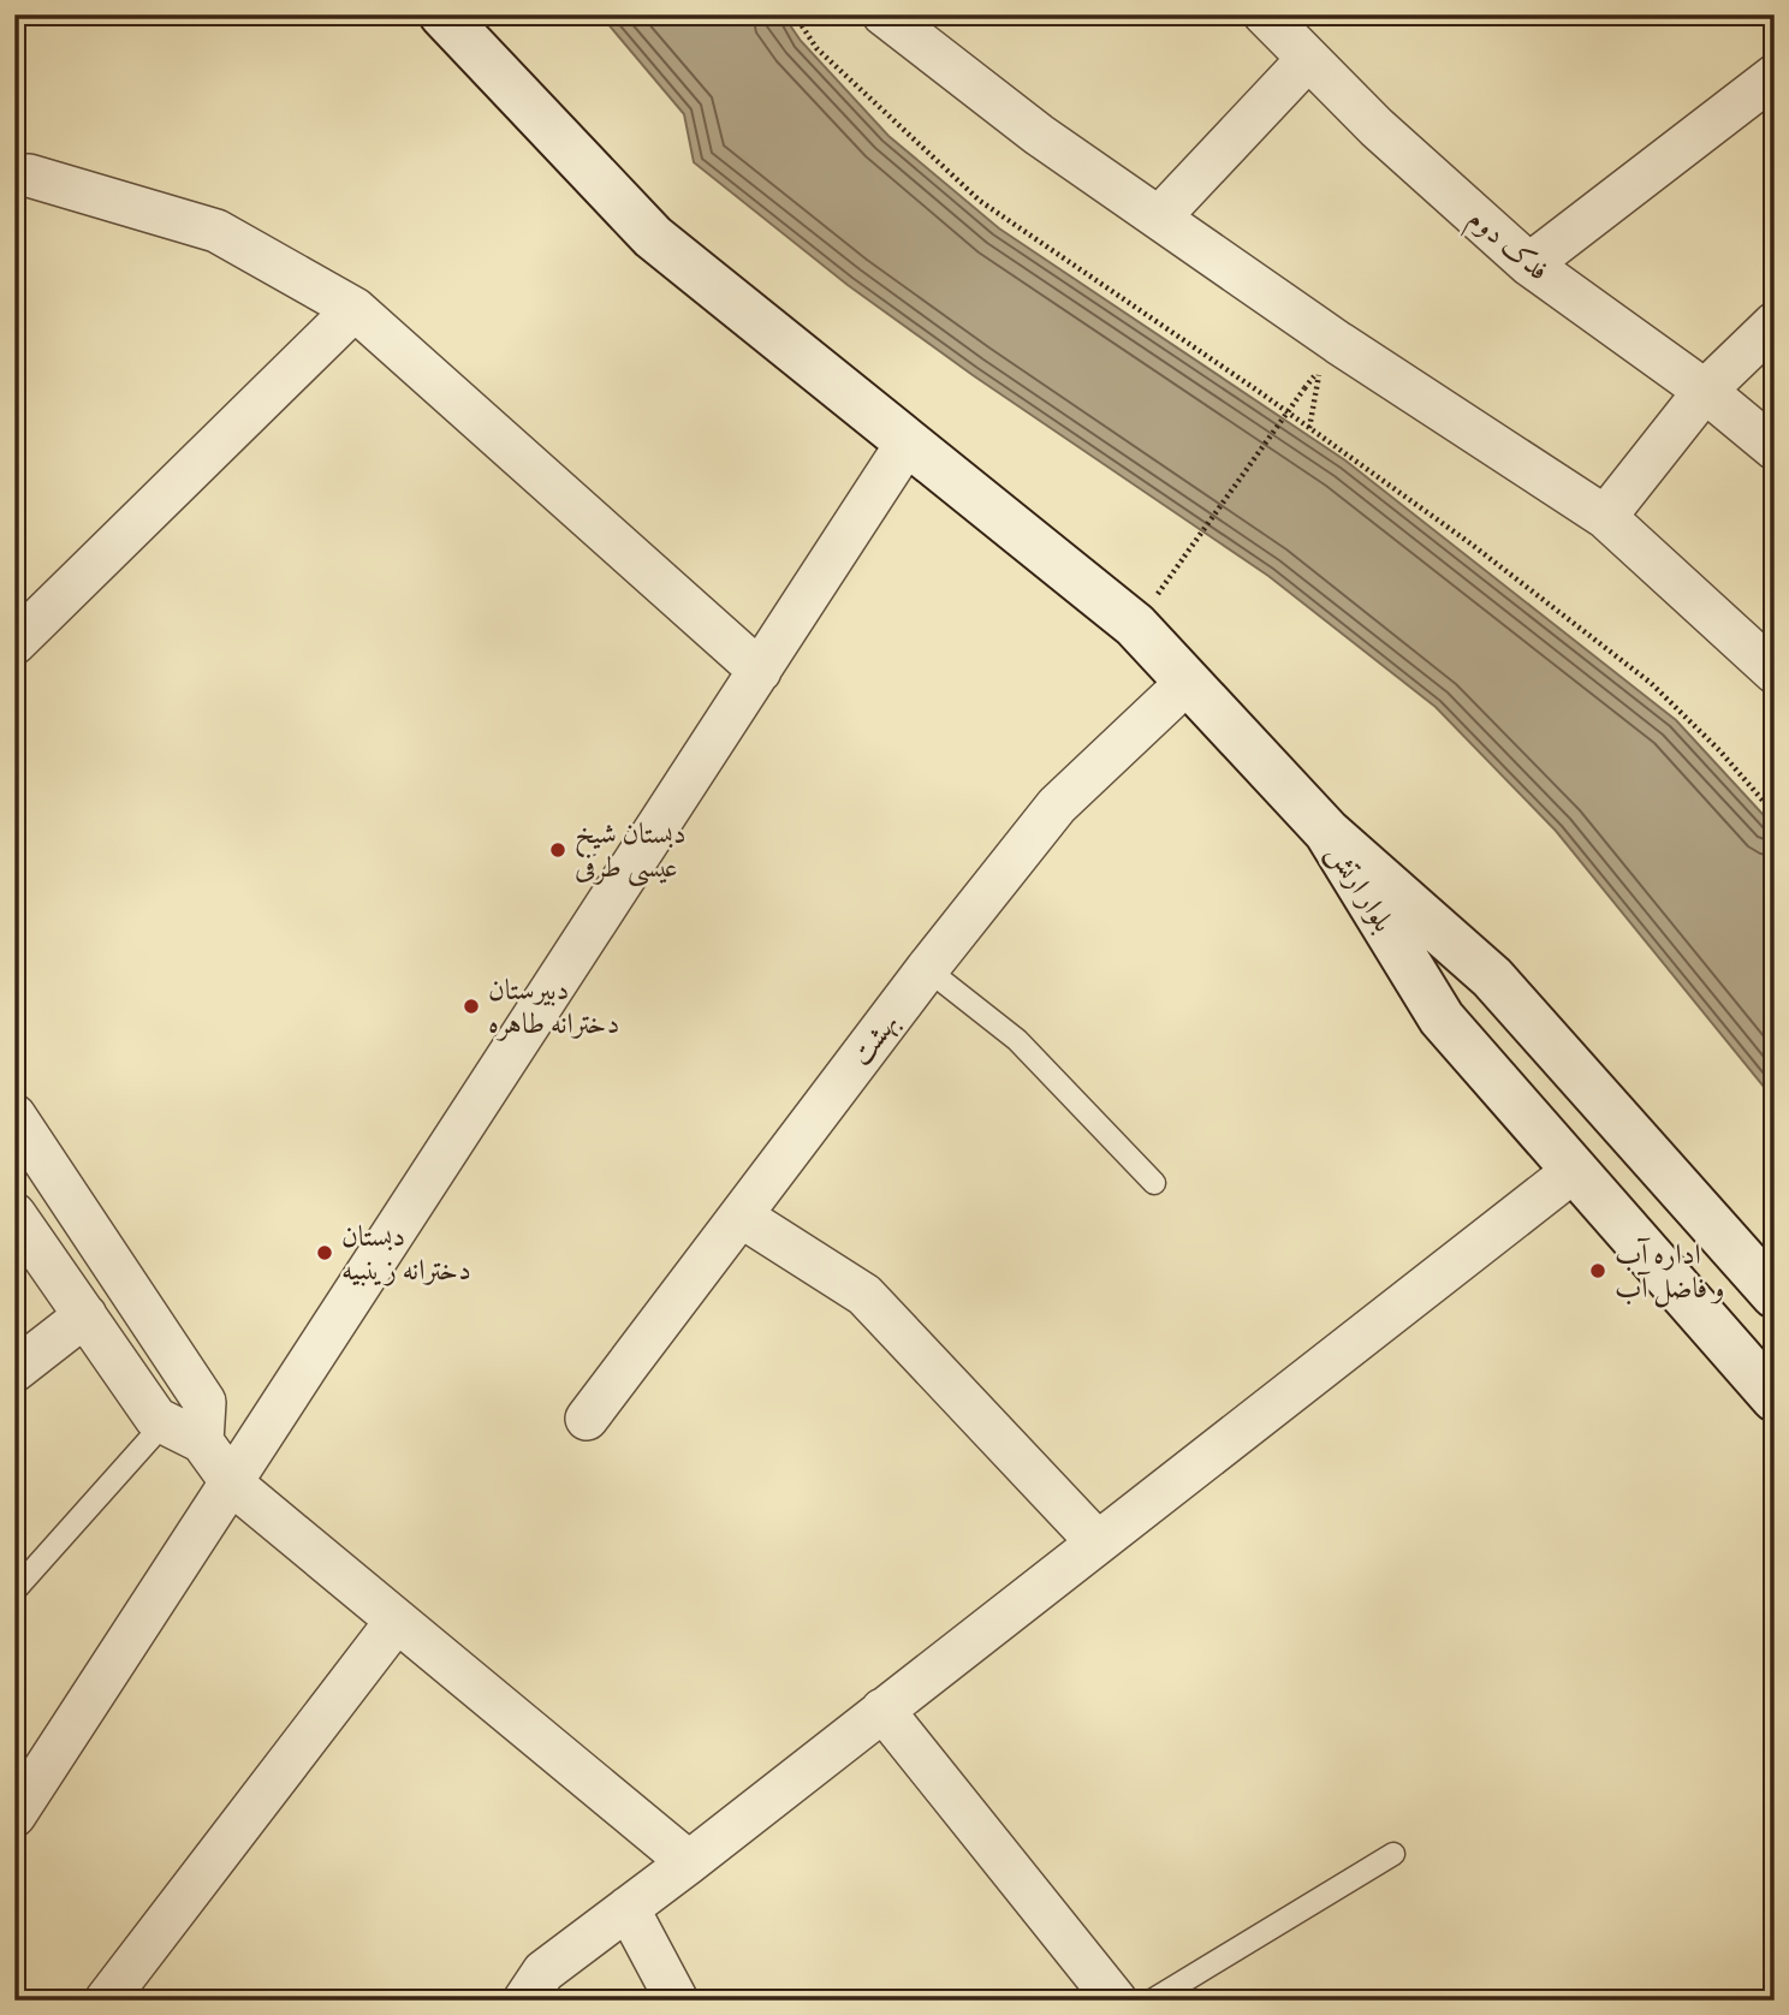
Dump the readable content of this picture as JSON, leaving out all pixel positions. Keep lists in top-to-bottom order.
{
  "streets": {
    "main road": ["بلوار ارتش"],
    "street": ["فدک دوم", "بهشت"]
  },
  "places": [
    "دبستان شیخ عیسی طرفی",
    "دبیرستان دخترانه طاهره",
    "دبستان دخترانه زینبیه",
    "اداره آب و فاضل آب"
  ]
}
